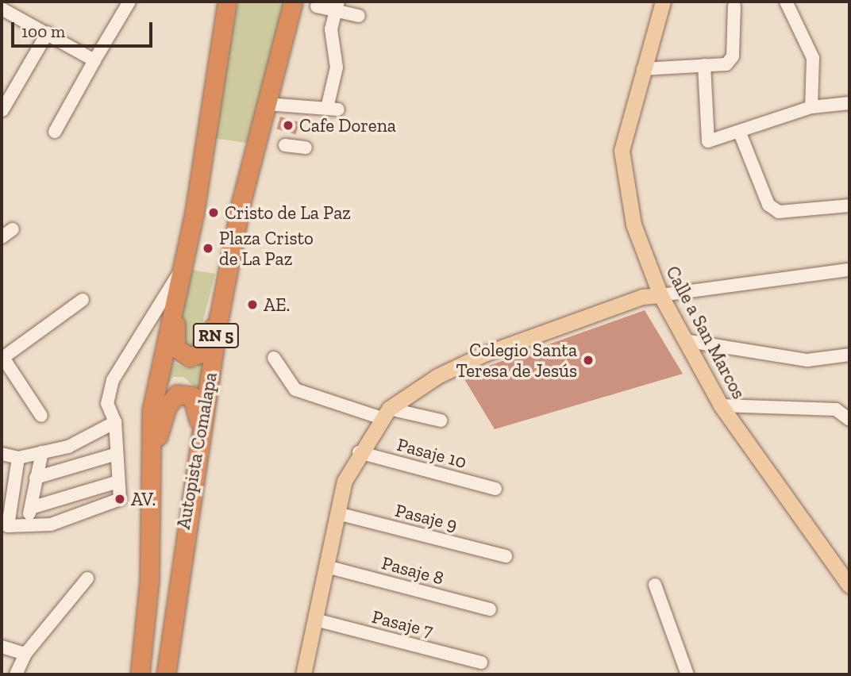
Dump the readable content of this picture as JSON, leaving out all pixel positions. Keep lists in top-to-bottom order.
{
  "streets": {
    "highway": ["RN 5", "Autopista Comalapa"],
    "main road": ["Calle a San Marcos"],
    "street": [
      "Pasaje 10",
      "Pasaje 9",
      "Pasaje 8",
      "Pasaje 7"
    ]
  },
  "places": [
    "Cafe Dorena",
    "Cristo de La Paz",
    "Plaza Cristo de La Paz",
    "AE.",
    "Colegio Santa Teresa de Jesús",
    "AV."
  ],
  "scale_bar": "100 m"
}
